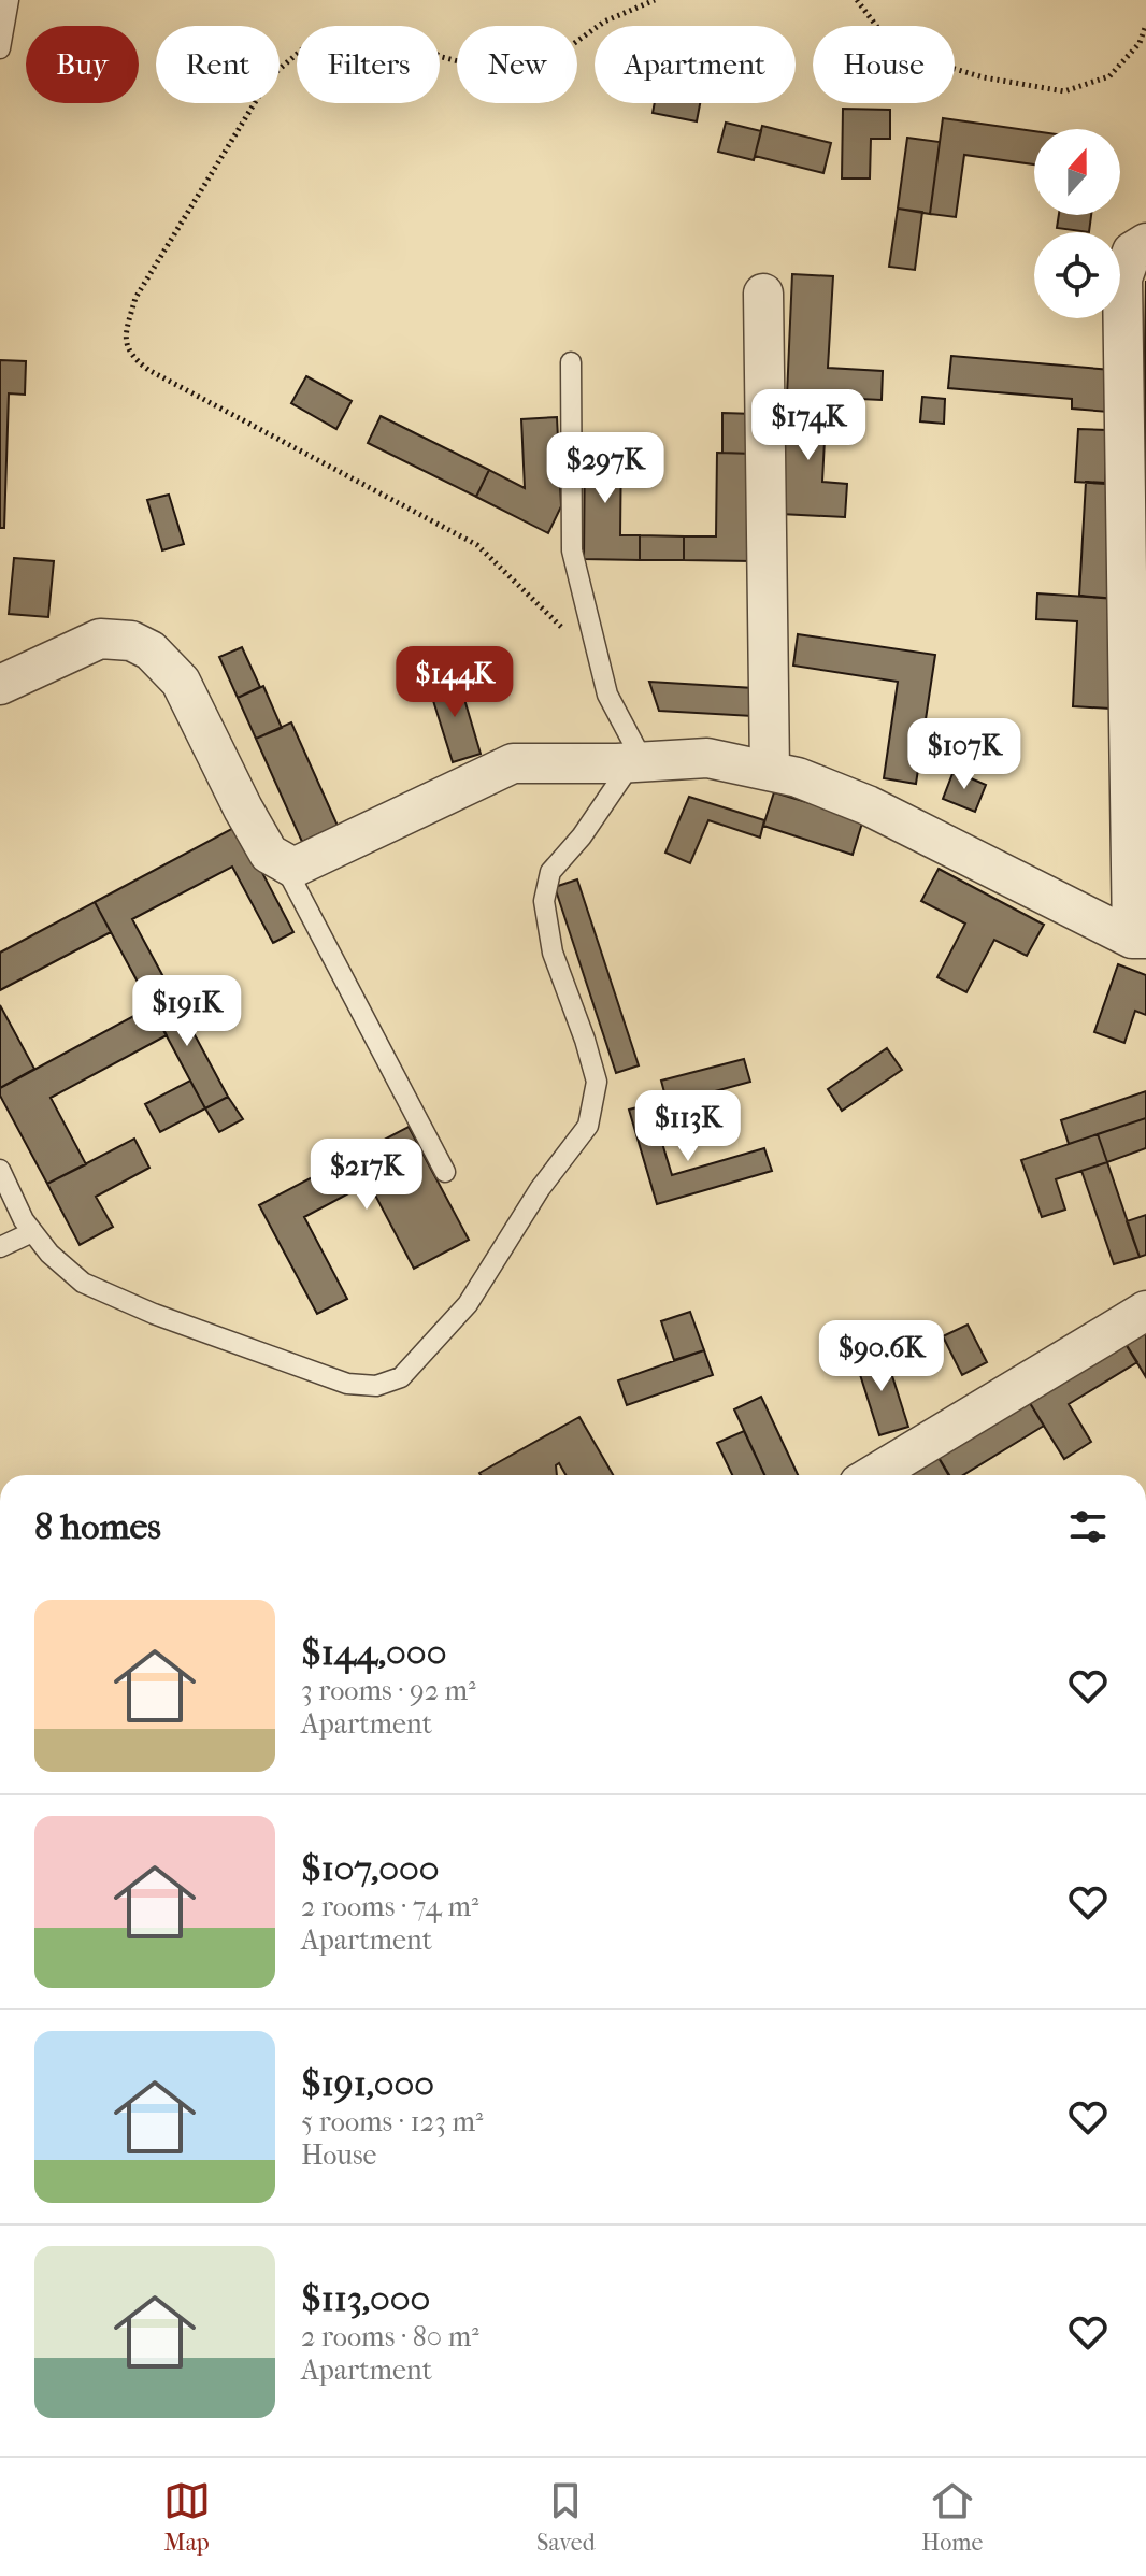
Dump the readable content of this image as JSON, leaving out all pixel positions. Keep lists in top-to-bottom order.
{
  "north": "top",
  "page": {
    "chip": [
      "Buy",
      "Rent",
      "Filters",
      "New",
      "Apartment",
      "House"
    ],
    "price": [
      "$174K",
      "$297K",
      "$144K",
      "$107K",
      "$191K",
      "$113K",
      "$217K",
      "$90.6K"
    ],
    "heading": "8 homes",
    "list": [
      {
        "name": "$144,000",
        "note": "3 rooms · 92 m² · Apartment"
      },
      {
        "name": "$107,000",
        "note": "2 rooms · 74 m² · Apartment"
      },
      {
        "name": "$191,000",
        "note": "5 rooms · 123 m² · House"
      },
      {
        "name": "$113,000",
        "note": "2 rooms · 80 m² · Apartment"
      }
    ],
    "tabs": ["Map", "Saved", "Home"]
  }
}
